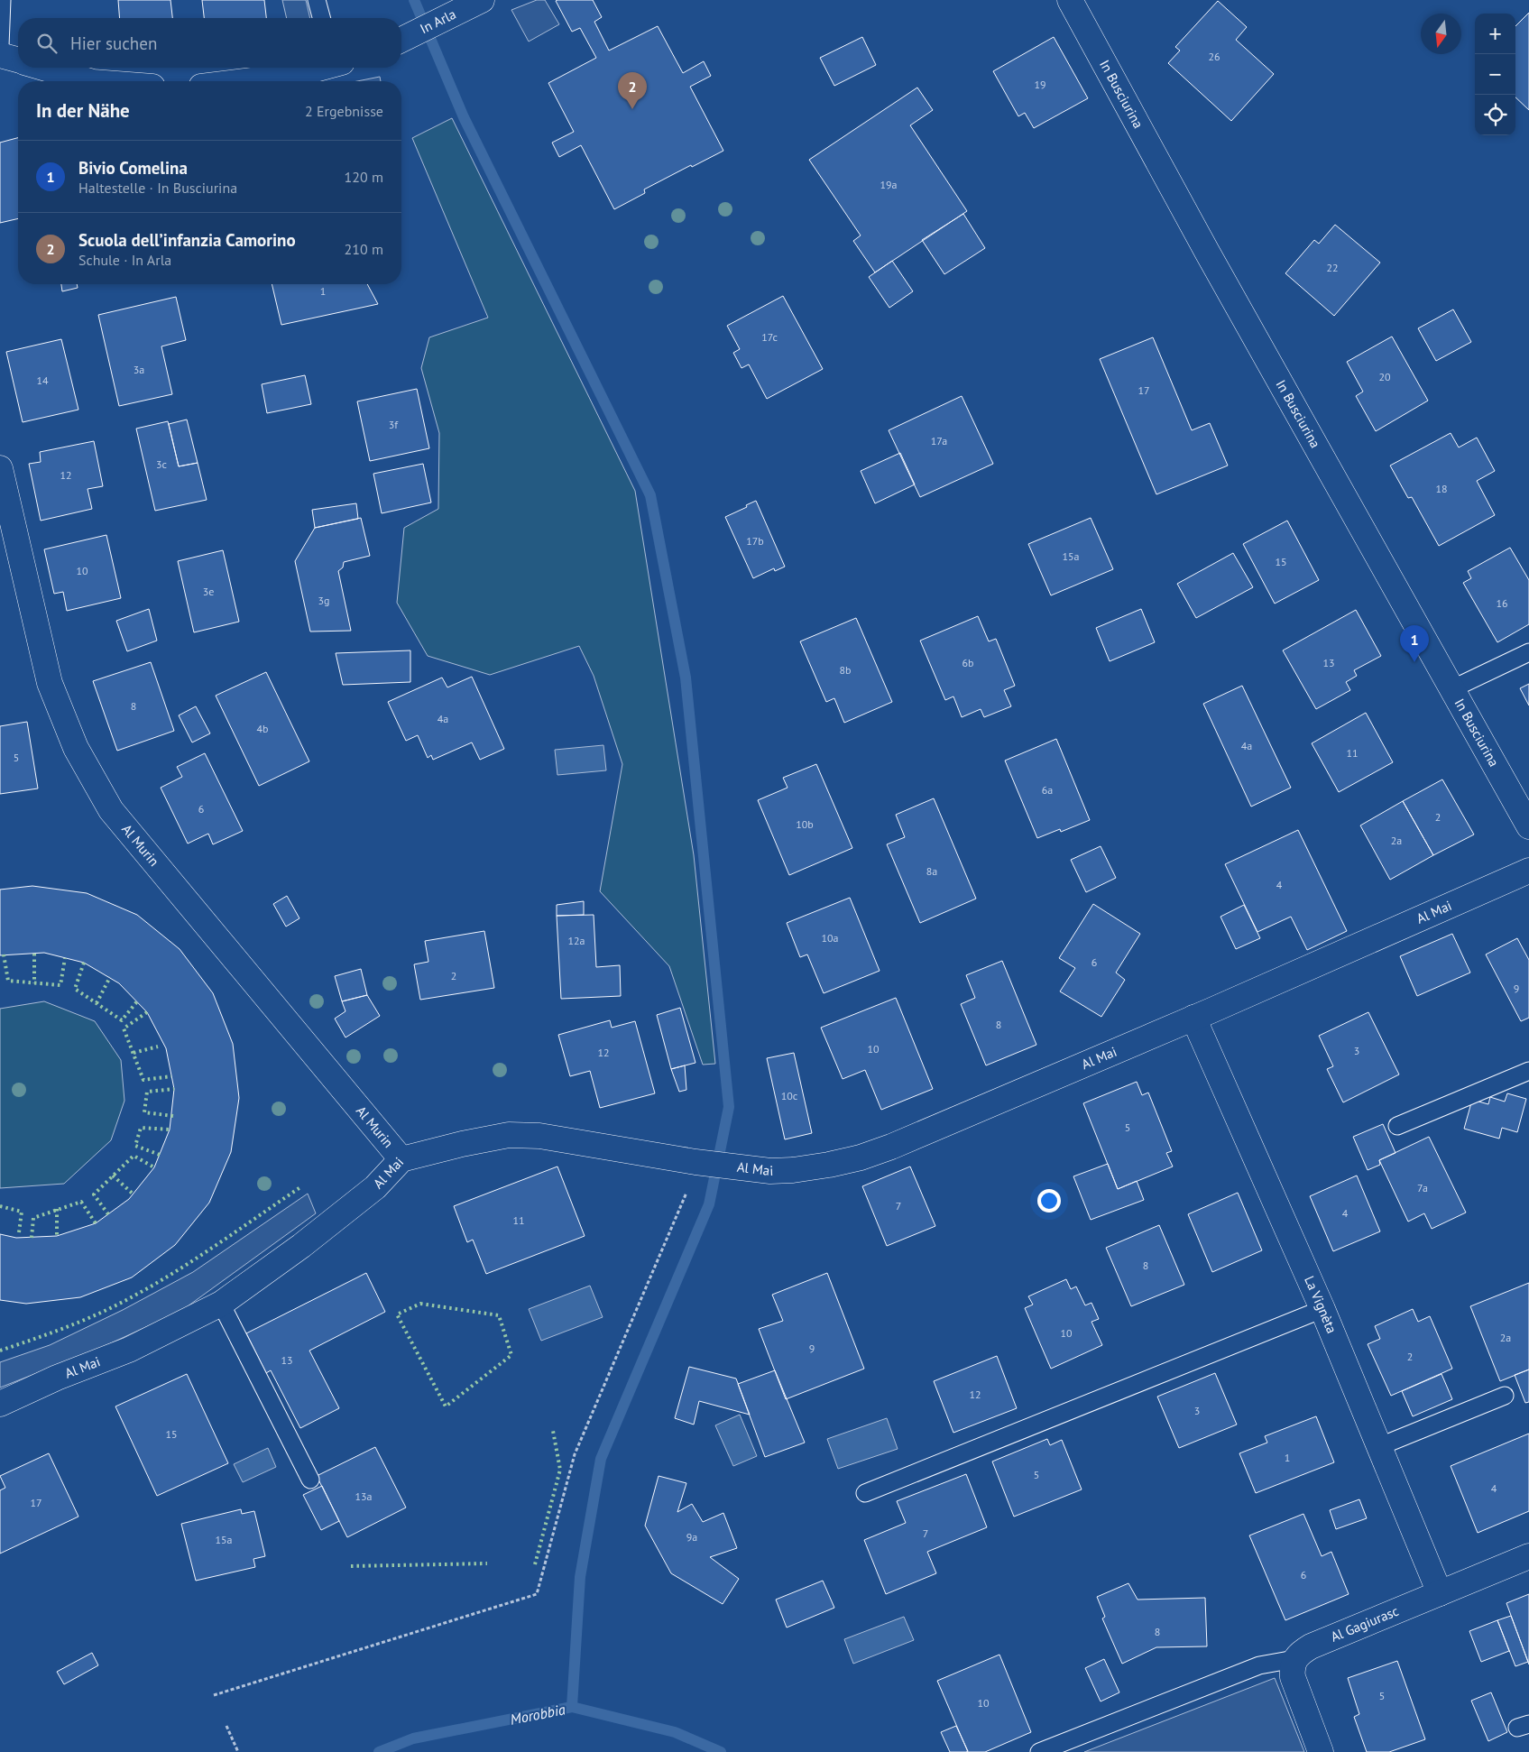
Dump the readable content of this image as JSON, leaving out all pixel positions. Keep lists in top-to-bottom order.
{
  "streets": {
    "street": [
      "In Arla",
      "In Busciurina",
      "Al Murin",
      "Al Mai",
      "La Vignèta",
      "Al Gagiurasc"
    ]
  },
  "crossings": [
    ["Al Murin", "Al Mai"],
    ["Al Mai", "La Vignèta"],
    ["La Vignèta", "Al Gagiurasc"]
  ],
  "water": ["Morobbia"],
  "house_numbers": [
    "26",
    "19",
    "19a",
    "22",
    "1",
    "17c",
    "3a",
    "20",
    "14",
    "17",
    "3f",
    "17a",
    "3c",
    "12",
    "18",
    "17b",
    "15a",
    "15",
    "10",
    "3e",
    "3g",
    "16",
    "6b",
    "13",
    "8b",
    "8",
    "4a",
    "4b",
    "4a",
    "11",
    "5",
    "6a",
    "6",
    "2",
    "10b",
    "2a",
    "8a",
    "4",
    "10a",
    "12a",
    "6",
    "2",
    "9",
    "8",
    "10",
    "3",
    "12",
    "10c",
    "5",
    "7a",
    "7",
    "4",
    "11",
    "8",
    "10",
    "2a",
    "9",
    "2",
    "13",
    "12",
    "3",
    "15",
    "1",
    "5",
    "4",
    "13a",
    "17",
    "7",
    "9a",
    "15a",
    "6",
    "8",
    "5",
    "10"
  ],
  "north": "bottom",
  "page": {
    "map_buttons": ["+", "−"],
    "search": "Hier suchen",
    "pins": ["2", "1"],
    "heading": ["In der Nähe", "2 Ergebnisse"],
    "list": [
      {
        "mark": "1",
        "name": "Bivio Comelina",
        "note": "Haltestelle · In Busciurina",
        "value": "120 m"
      },
      {
        "mark": "2",
        "name": "Scuola dell’infanzia Camorino",
        "note": "Schule · In Arla",
        "value": "210 m"
      }
    ]
  }
}
